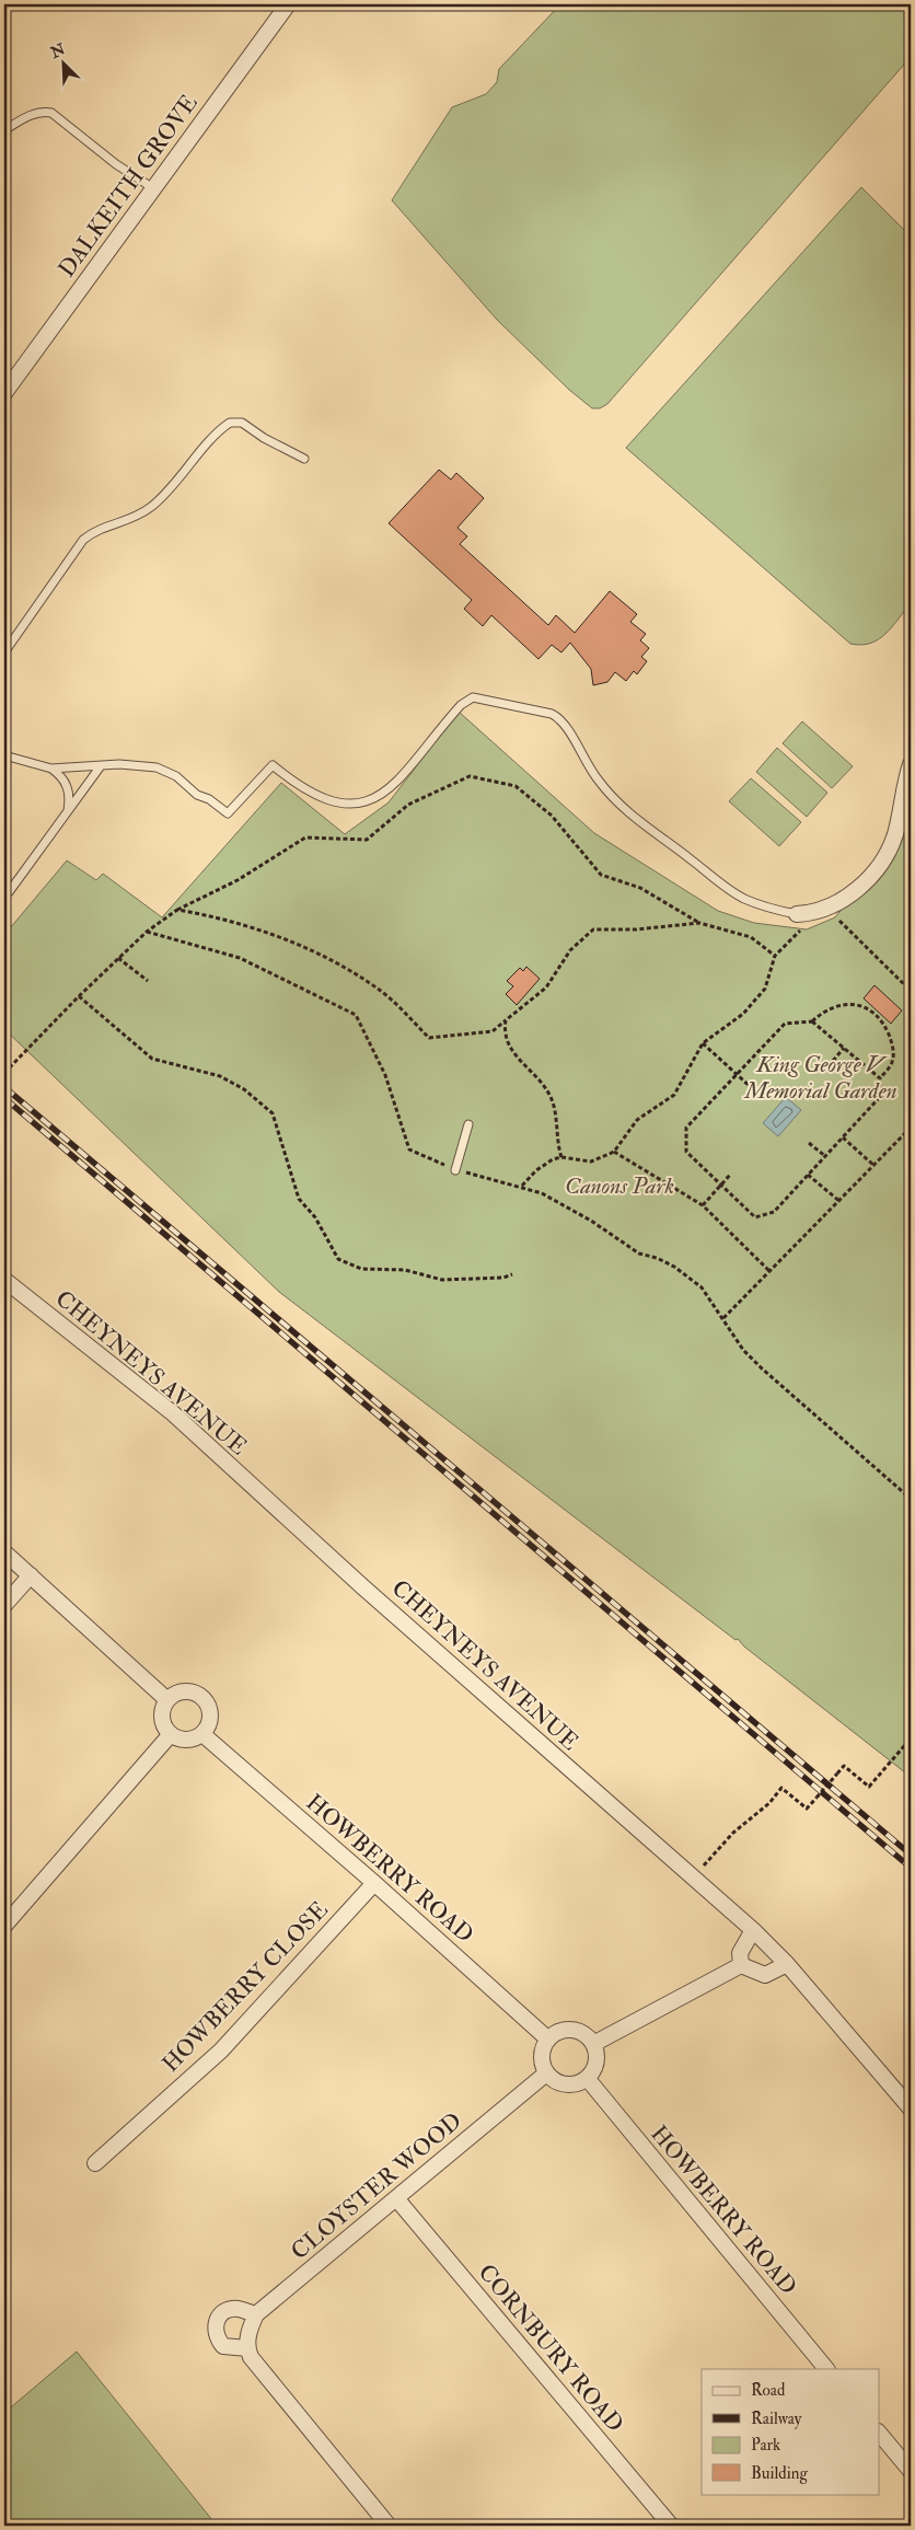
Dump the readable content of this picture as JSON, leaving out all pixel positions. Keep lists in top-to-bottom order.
{
  "streets": {
    "street": [
      "DALKEITH GROVE",
      "CHEYNEYS AVENUE",
      "HOWBERRY ROAD",
      "HOWBERRY CLOSE",
      "CLOYSTER WOOD",
      "CORNBURY ROAD"
    ]
  },
  "crossings": [
    ["HOWBERRY ROAD", "HOWBERRY CLOSE"],
    ["HOWBERRY ROAD", "CLOYSTER WOOD"],
    ["CLOYSTER WOOD", "CORNBURY ROAD"]
  ],
  "parks": ["King George V Memorial Garden", "Canons Park"],
  "legend": [
    "Road",
    "Railway",
    "Park",
    "Building"
  ],
  "north": "top left"
}
